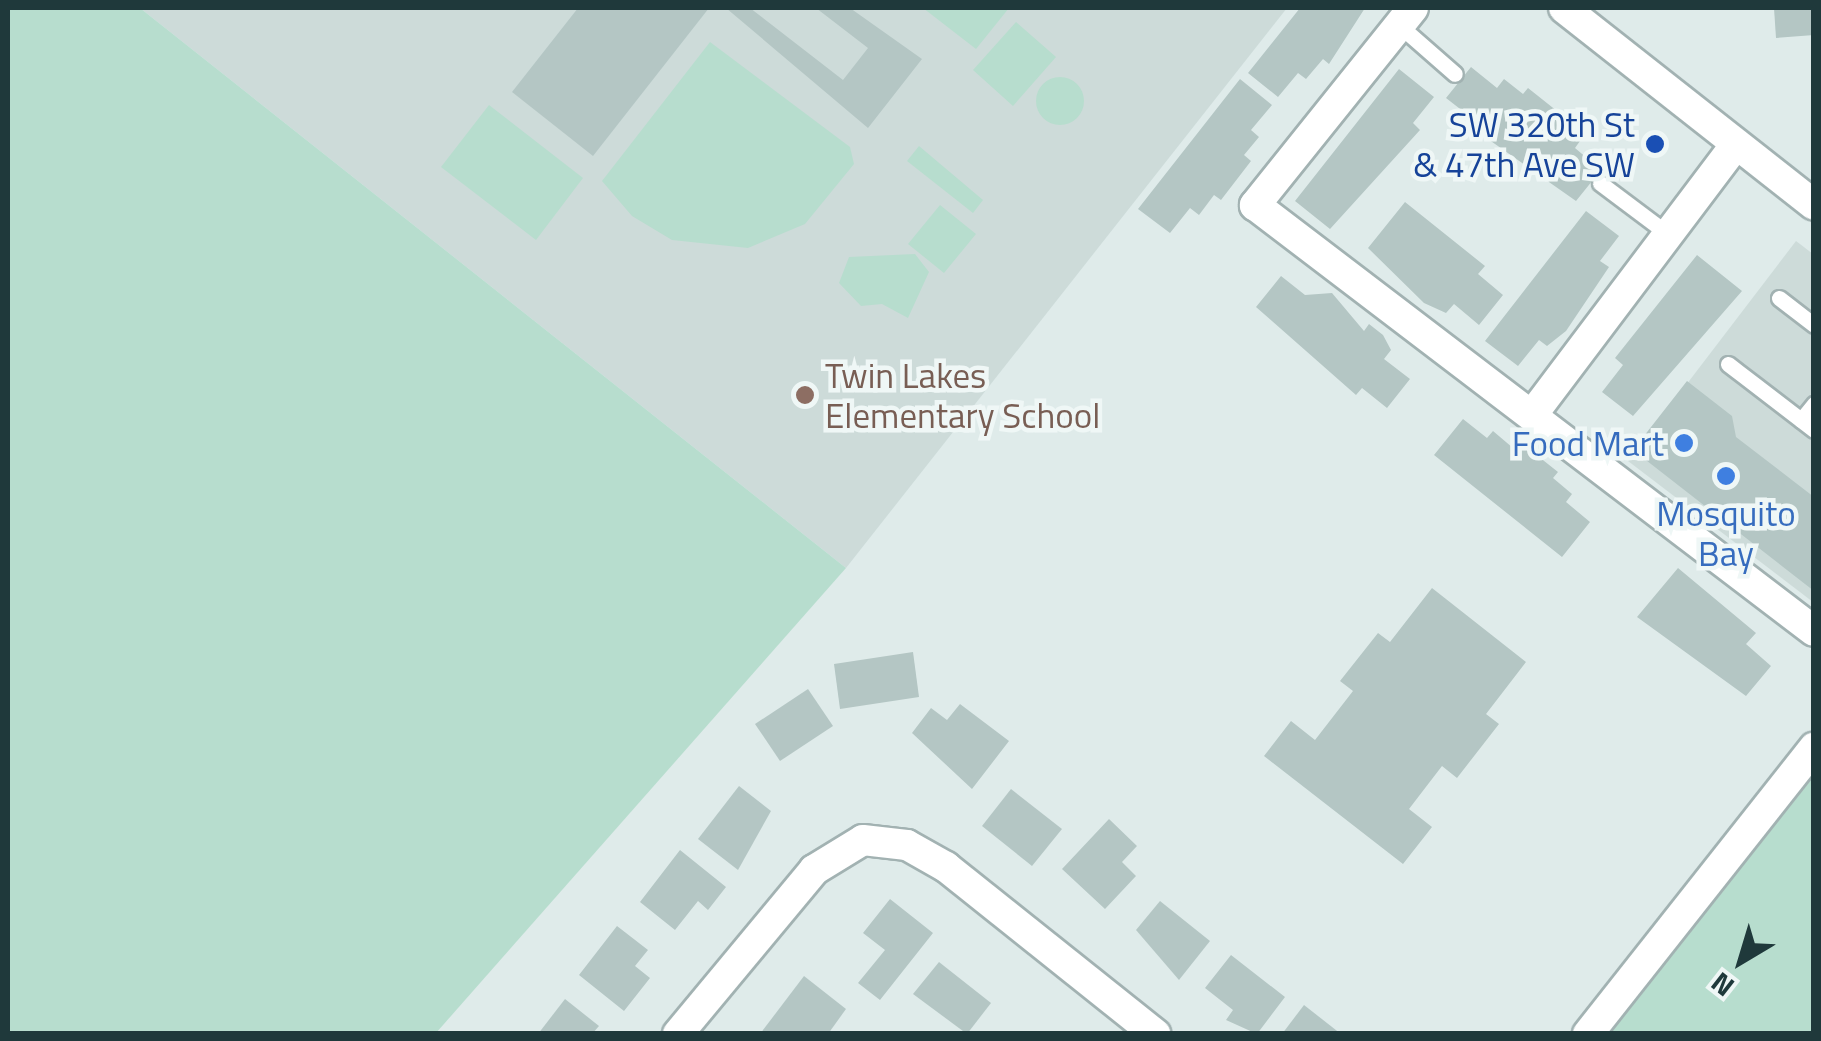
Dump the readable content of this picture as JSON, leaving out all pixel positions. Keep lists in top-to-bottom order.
{
  "places": [
    "SW 320th St & 47th Ave SW",
    "Twin Lakes Elementary School",
    "Food Mart",
    "Mosquito Bay"
  ],
  "north": "bottom left"
}
